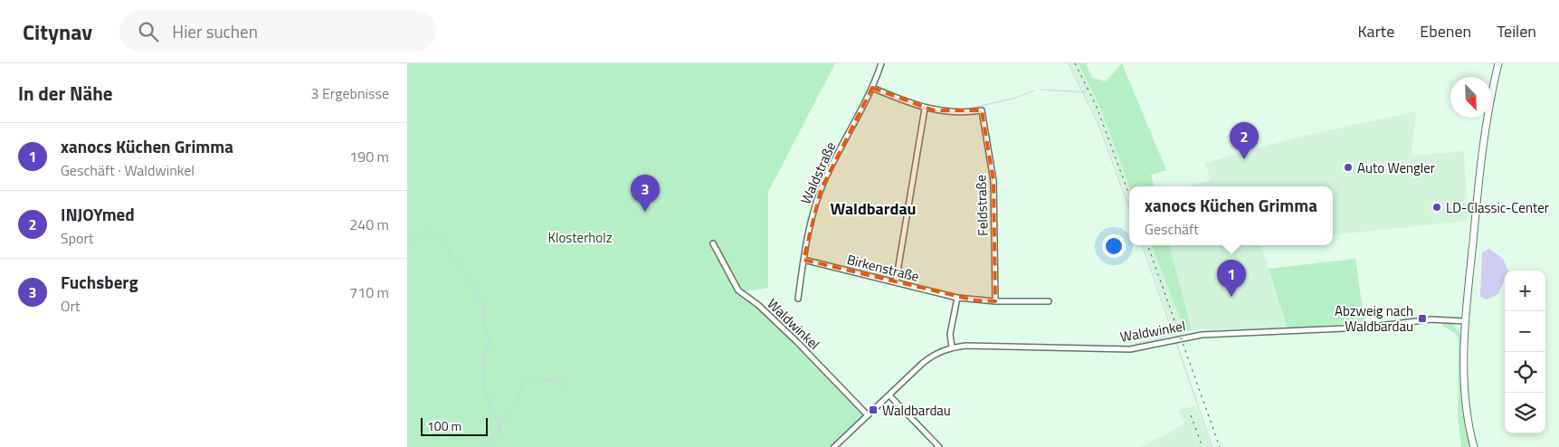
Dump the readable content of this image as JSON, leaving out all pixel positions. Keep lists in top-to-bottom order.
{
  "streets": {
    "street": [
      "Waldstraße",
      "Feldstraße",
      "Birkenstraße",
      "Waldwinkel"
    ]
  },
  "crossings": [
    ["Waldstraße", "Birkenstraße"],
    ["Feldstraße", "Birkenstraße"]
  ],
  "districts": ["Waldbardau"],
  "parks": ["Klosterholz"],
  "places": {
    "other": ["Auto Wengler", "LD-Classic-Center"],
    "transit": ["Abzweig nach Waldbardau", "Waldbardau"]
  },
  "scale_bar": "100 m",
  "north": "bottom right",
  "page": {
    "header": "Citynav",
    "search": "Hier suchen",
    "nav": ["Karte", "Ebenen", "Teilen"],
    "heading": ["In der Nähe", "3 Ergebnisse"],
    "list": [
      {
        "mark": "1",
        "name": "xanocs Küchen Grimma",
        "note": "Geschäft · Waldwinkel",
        "value": "190 m"
      },
      {
        "mark": "2",
        "name": "INJOYmed",
        "note": "Sport",
        "value": "240 m"
      },
      {
        "mark": "3",
        "name": "Fuchsberg",
        "note": "Ort",
        "value": "710 m"
      }
    ],
    "pins": ["2", "3", "1"],
    "popup": ["xanocs Küchen Grimma", "Geschäft"],
    "map_buttons": ["+", "−"],
    "scale": "100 m"
  }
}
